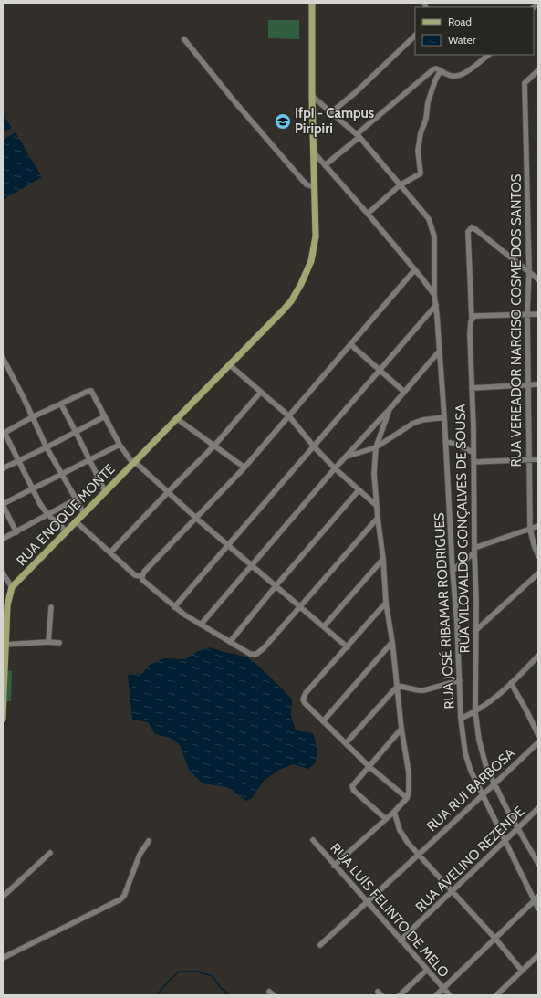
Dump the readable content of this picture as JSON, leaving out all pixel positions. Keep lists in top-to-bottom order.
{
  "streets": {
    "main road": ["RUA ENOQUE MONTE"],
    "street": [
      "RUA VEREADOR NARCISO COSME DOS SANTOS",
      "RUA VILOVALDO GONÇALVES DE SOUSA",
      "RUA JOSÉ RIBAMAR RODRIGUES",
      "RUA RUI BARBOSA",
      "RUA AVELINO REZENDE",
      "RUA LUÍS FELINTO DE MELO"
    ]
  },
  "crossings": [
    ["RUA VEREADOR NARCISO COSME DOS SANTOS", "RUA VILOVALDO GONÇALVES DE SOUSA"],
    ["RUA ENOQUE MONTE", "RUA JOSÉ RIBAMAR RODRIGUES"],
    ["RUA VILOVALDO GONÇALVES DE SOUSA", "RUA RUI BARBOSA"],
    ["RUA VILOVALDO GONÇALVES DE SOUSA", "RUA AVELINO REZENDE"],
    ["RUA JOSÉ RIBAMAR RODRIGUES", "RUA RUI BARBOSA"],
    ["RUA JOSÉ RIBAMAR RODRIGUES", "RUA AVELINO REZENDE"],
    ["RUA RUI BARBOSA", "RUA LUÍS FELINTO DE MELO"],
    ["RUA AVELINO REZENDE", "RUA LUÍS FELINTO DE MELO"]
  ],
  "places": {
    "school or university": ["Ifpi - Campus Piripiri"]
  },
  "legend": ["Road", "Water"]
}
